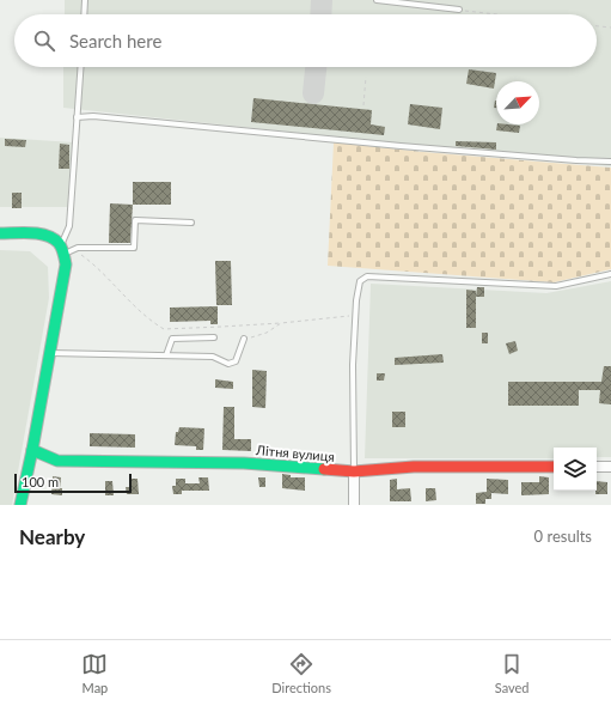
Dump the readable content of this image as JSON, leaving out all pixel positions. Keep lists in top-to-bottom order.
{
  "streets": {
    "street": ["Літня вулиця"]
  },
  "scale_bar": "100 m",
  "north": "top right",
  "page": {
    "search": "Search here",
    "scale": "100 m",
    "heading": ["Nearby", "0 results"],
    "nav": ["Map", "Directions", "Saved"]
  }
}
